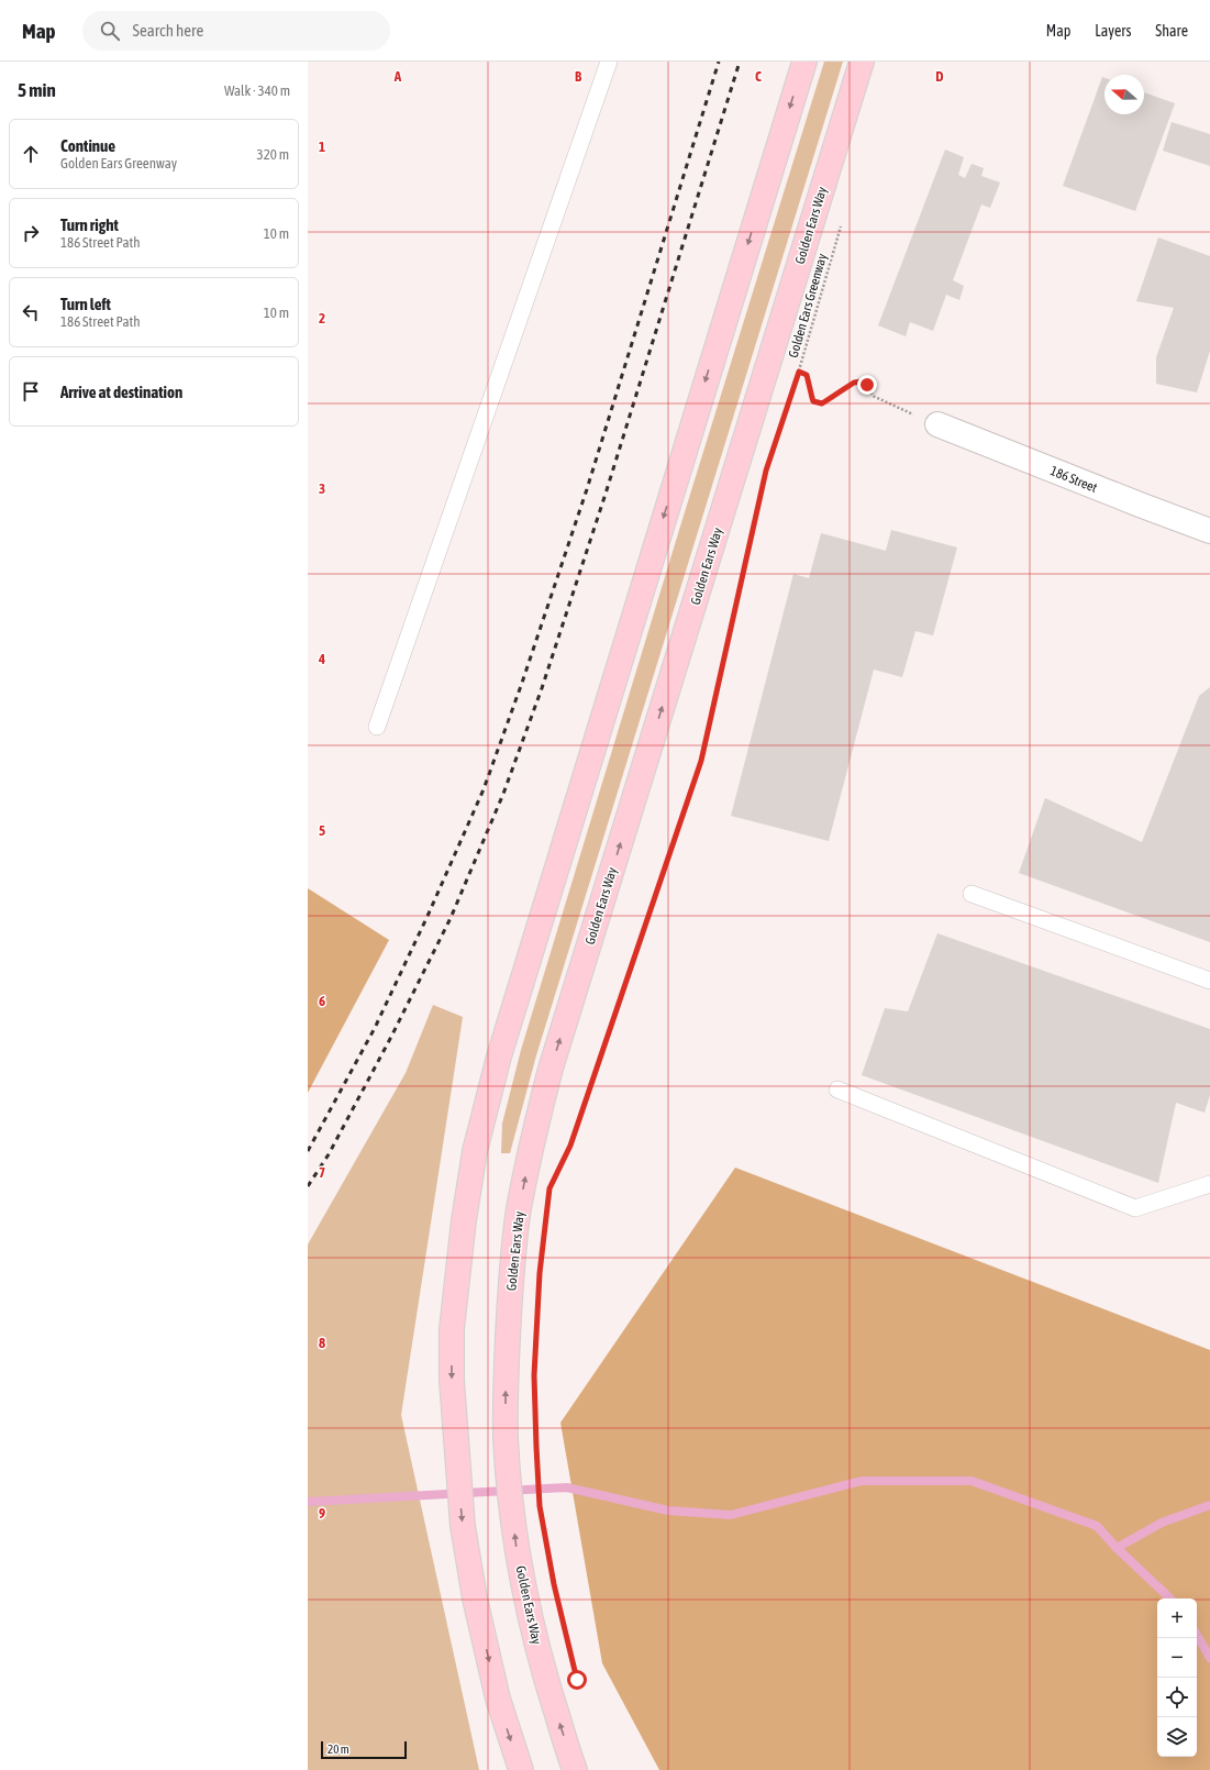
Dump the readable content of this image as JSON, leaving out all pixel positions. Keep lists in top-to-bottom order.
{
  "streets": {
    "main road": ["Golden Ears Way"],
    "street": ["186 Street"],
    "path": ["Golden Ears Greenway"]
  },
  "scale_bar": "20 m",
  "north": "left",
  "page": {
    "header": "Map",
    "search": "Search here",
    "nav": ["Map", "Layers", "Share"],
    "heading": ["5 min", "Walk · 340 m"],
    "list": [
      ["Continue", "Golden Ears Greenway", "320 m"],
      ["Turn right", "186 Street Path", "10 m"],
      ["Turn left", "186 Street Path", "10 m"],
      "Arrive at destination"
    ],
    "map_buttons": ["+", "−"],
    "scale": "20 m"
  },
  "grid": {
    "columns": [
      "A",
      "B",
      "C",
      "D"
    ],
    "rows": [
      "1",
      "2",
      "3",
      "4",
      "5",
      "6",
      "7",
      "8",
      "9"
    ]
  }
}
